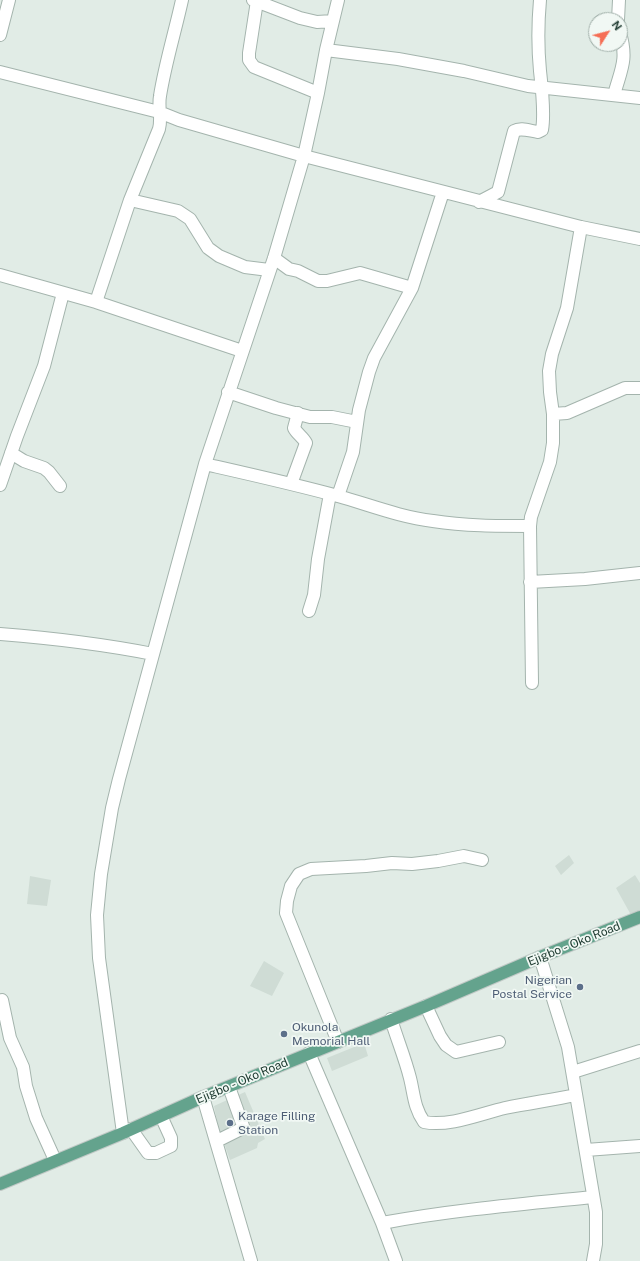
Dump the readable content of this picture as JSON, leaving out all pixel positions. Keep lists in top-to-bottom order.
{
  "streets": {
    "main road": ["Ejigbo - Oko Road"]
  },
  "places": ["Nigerian Postal Service", "Okunola Memorial Hall", "Karage Filling Station"],
  "north": "top right"
}
